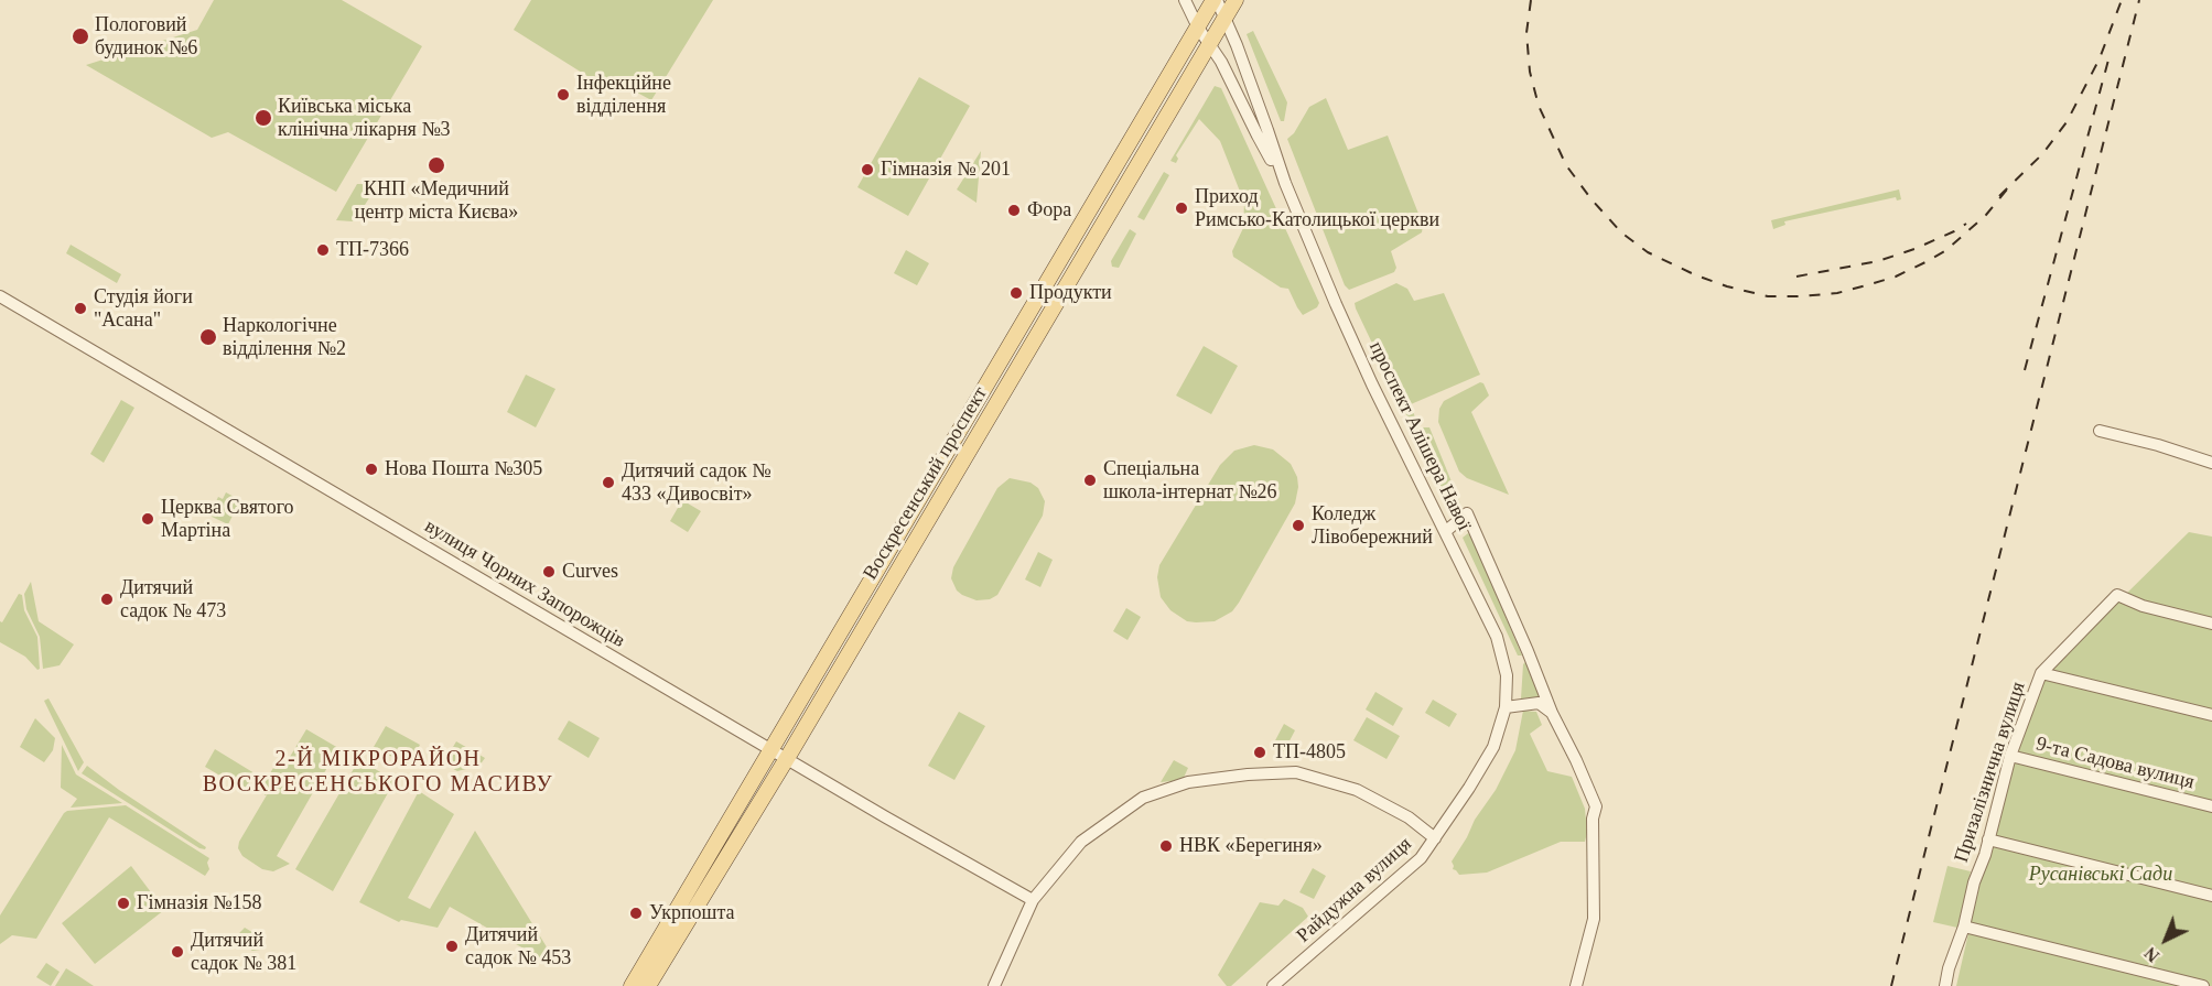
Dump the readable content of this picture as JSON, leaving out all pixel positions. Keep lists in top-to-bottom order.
{
  "streets": {
    "main road": ["Воскресенський проспект"],
    "street": [
      "проспект Алішера Навої",
      "вулиця Чорних Запорожців",
      "9-та Садова вулиця",
      "Призалізнична вулиця",
      "Райдужна вулиця"
    ]
  },
  "crossings": [
    ["проспект Алішера Навої", "Воскресенський проспект"],
    ["проспект Алішера Навої", "Райдужна вулиця"],
    ["Воскресенський проспект", "вулиця Чорних Запорожців"],
    ["9-та Садова вулиця", "Призалізнична вулиця"]
  ],
  "districts": ["2-Й МІКРОРАЙОН ВОСКРЕСЕНСЬКОГО МАСИВУ"],
  "parks": ["Русанівські Сади"],
  "places": [
    "Пологовий будинок №6",
    "Інфекційне відділення",
    "Київська міська клінічна лікарня №3",
    "КНП «Медичний центр міста Києва»",
    "Гімназія № 201",
    "Приход Римсько-Католицької церкви",
    "Фора",
    "ТП-7366",
    "Продукти",
    "Студія йоги \"Асана\"",
    "Наркологічне відділення №2",
    "Нова Пошта №305",
    "Спеціальна школа-інтернат №26",
    "Дитячий садок № 433 «Дивосвіт»",
    "Церква Святого Мартіна",
    "Коледж Лівобережний",
    "Curves",
    "Дитячий садок № 473",
    "ТП-4805",
    "НВК «Берегиня»",
    "Гімназія №158",
    "Укрпошта",
    "Дитячий садок № 453",
    "Дитячий садок № 381"
  ],
  "north": "bottom left"
}
